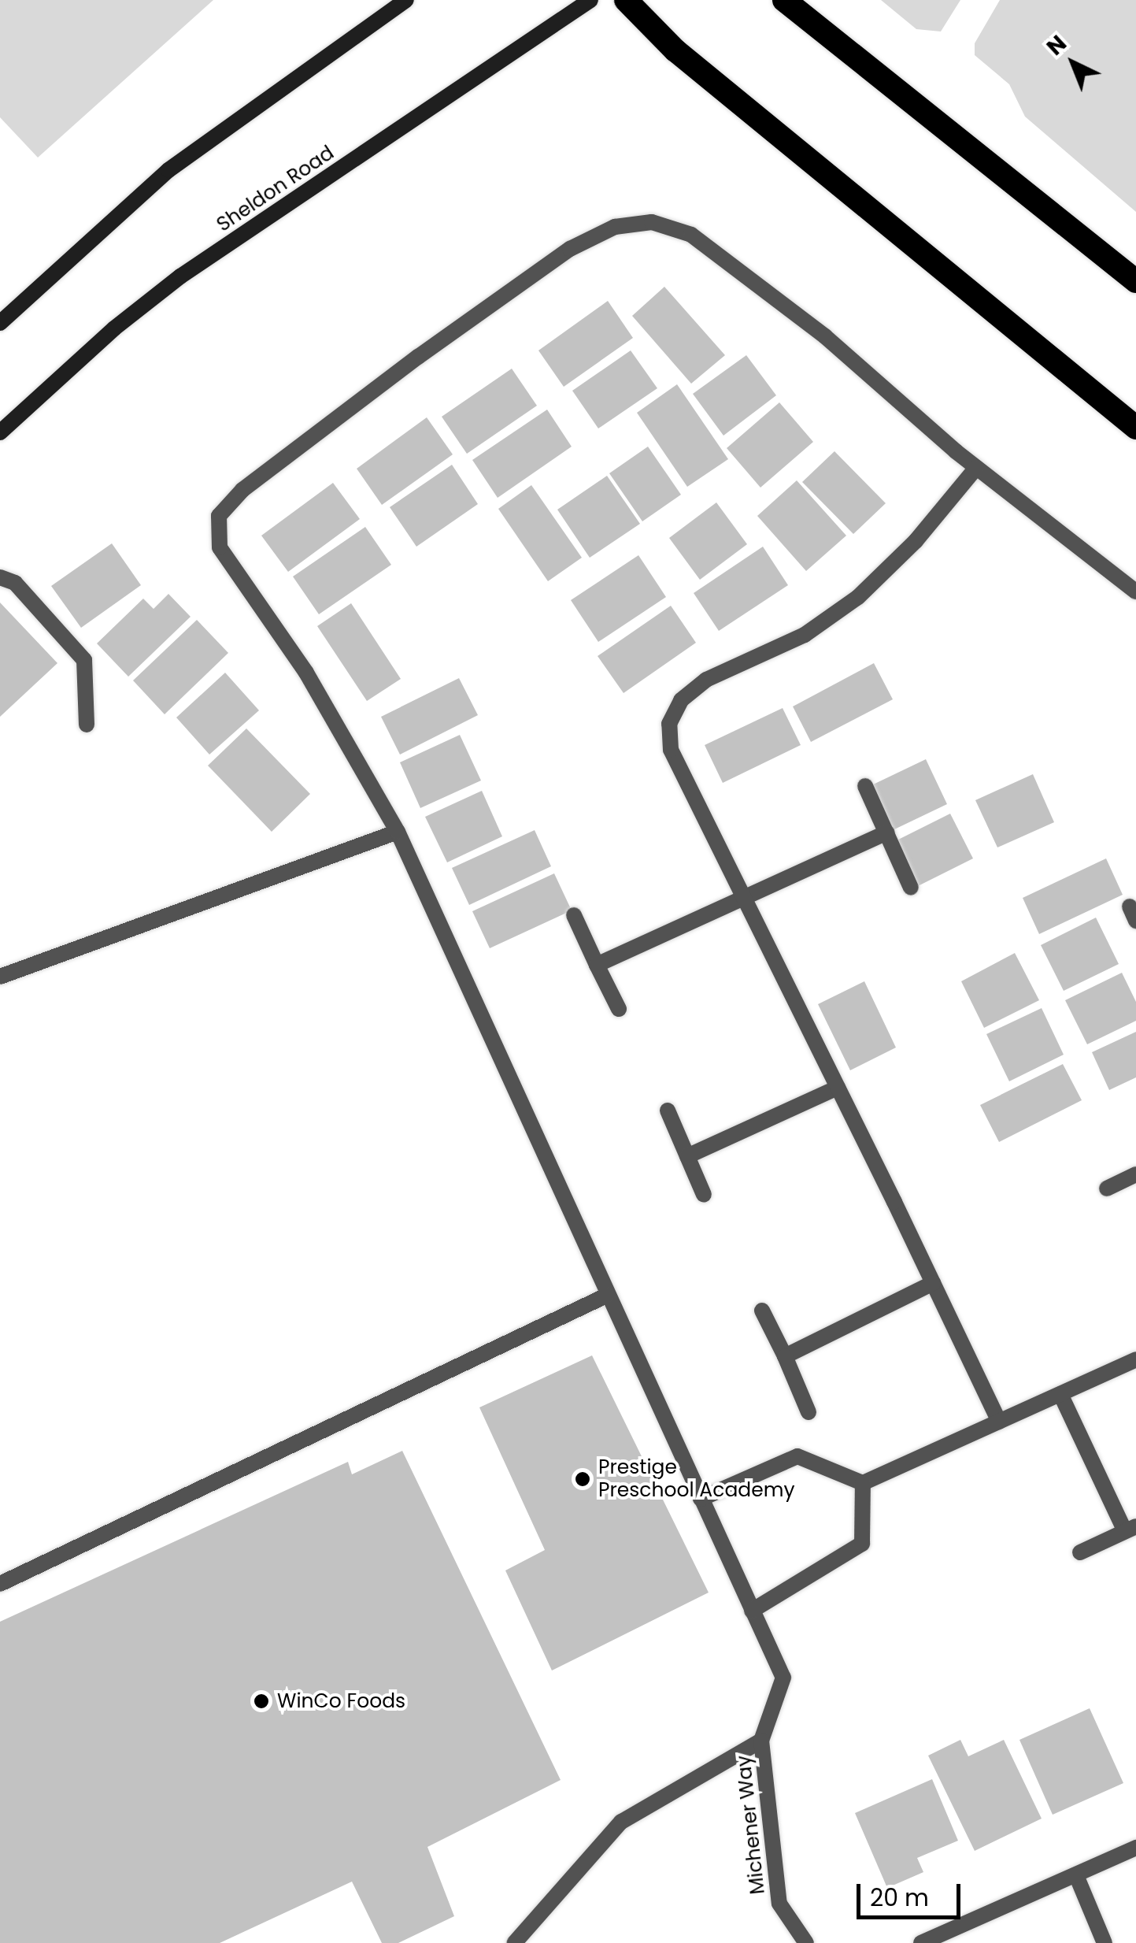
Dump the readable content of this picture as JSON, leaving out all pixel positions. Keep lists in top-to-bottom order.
{
  "streets": {
    "main road": ["Sheldon Road"],
    "street": ["Michener Way"]
  },
  "places": ["Prestige Preschool Academy", "WinCo Foods"],
  "scale_bar": "20 m",
  "north": "top left"
}
